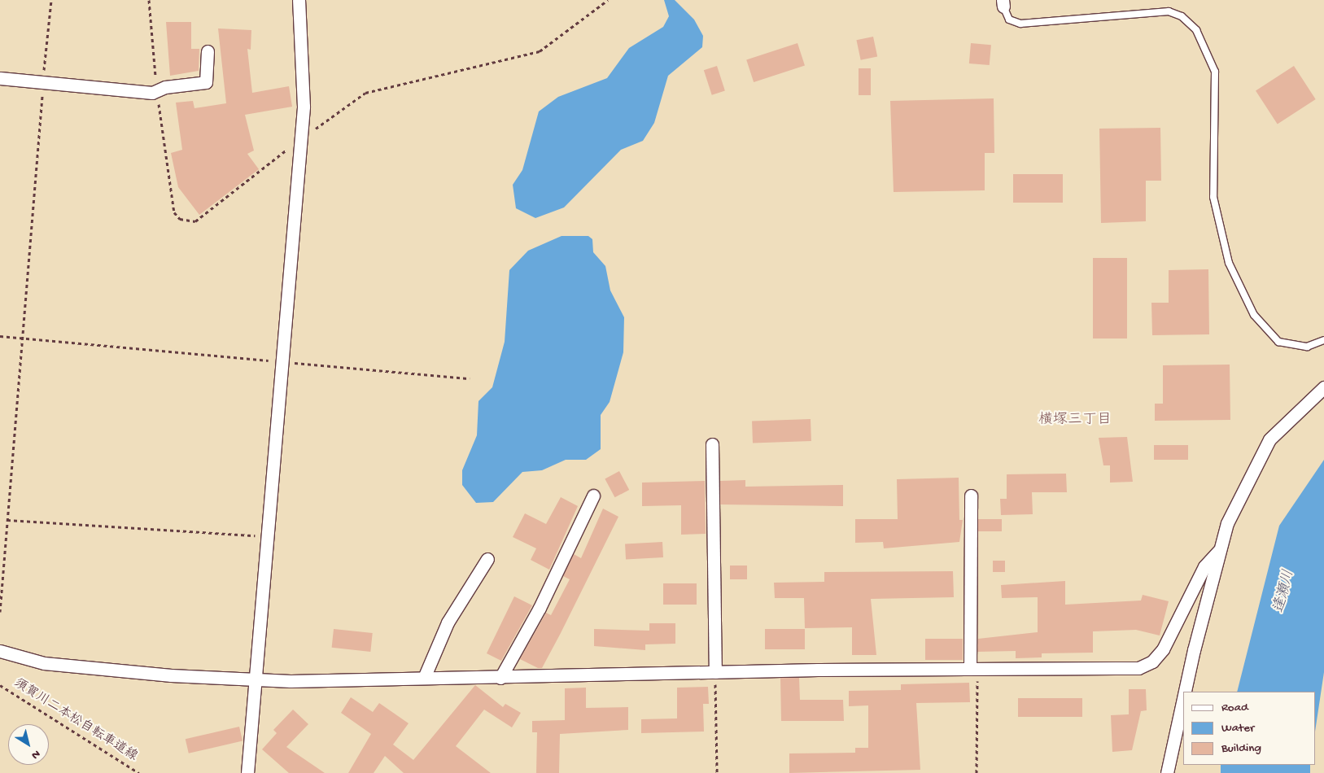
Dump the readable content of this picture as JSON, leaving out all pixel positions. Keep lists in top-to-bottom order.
{
  "streets": {
    "path": ["須賀川二本松自転車道線"]
  },
  "districts": ["横塚三丁目"],
  "water": ["逢瀬川"],
  "legend": ["Road", "Water", "Building"],
  "north": "bottom right"
}
